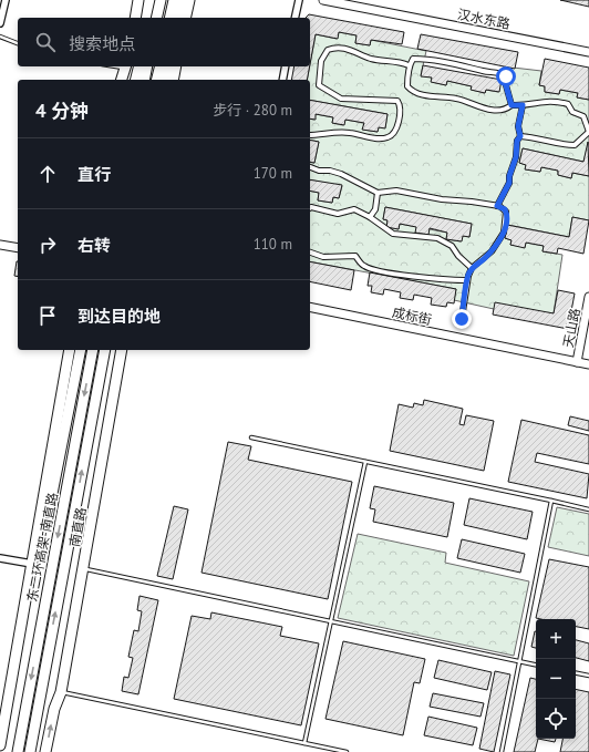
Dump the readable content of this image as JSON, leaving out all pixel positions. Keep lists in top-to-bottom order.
{
  "streets": {
    "highway": ["南直路", "东二环高架-南直路"],
    "street": ["汉水东路", "成标街", "天山路"]
  },
  "crossings": [
    ["成标街", "天山路"]
  ],
  "page": {
    "search": "搜索地点",
    "heading": ["4 分钟", "步行 · 280 m"],
    "list": [
      ["直行", "170 m"],
      ["右转", "110 m"],
      "到达目的地"
    ],
    "map_buttons": ["+", "−"]
  }
}
